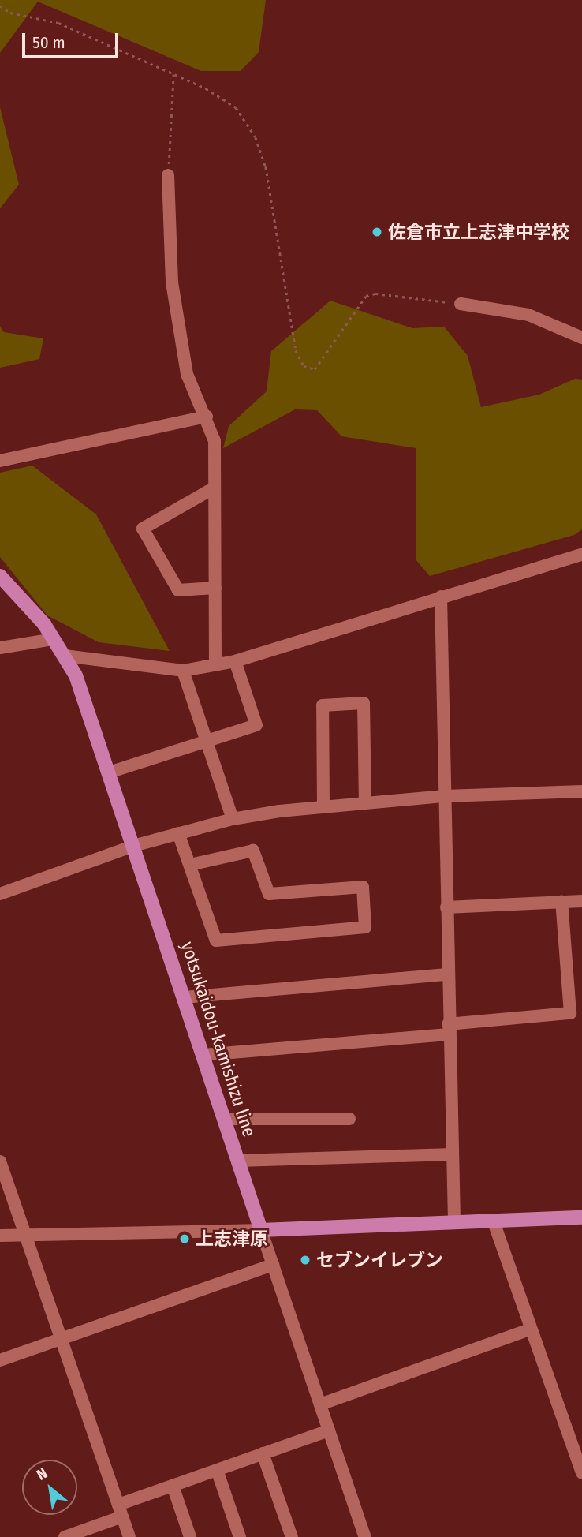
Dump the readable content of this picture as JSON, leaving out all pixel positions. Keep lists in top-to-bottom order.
{
  "streets": {
    "main road": ["yotsukaidou-kamishizu line"]
  },
  "places": ["佐倉市立上志津中学校", "上志津原", "セブンイレブン"],
  "scale_bar": "50 m",
  "north": "top left"
}
